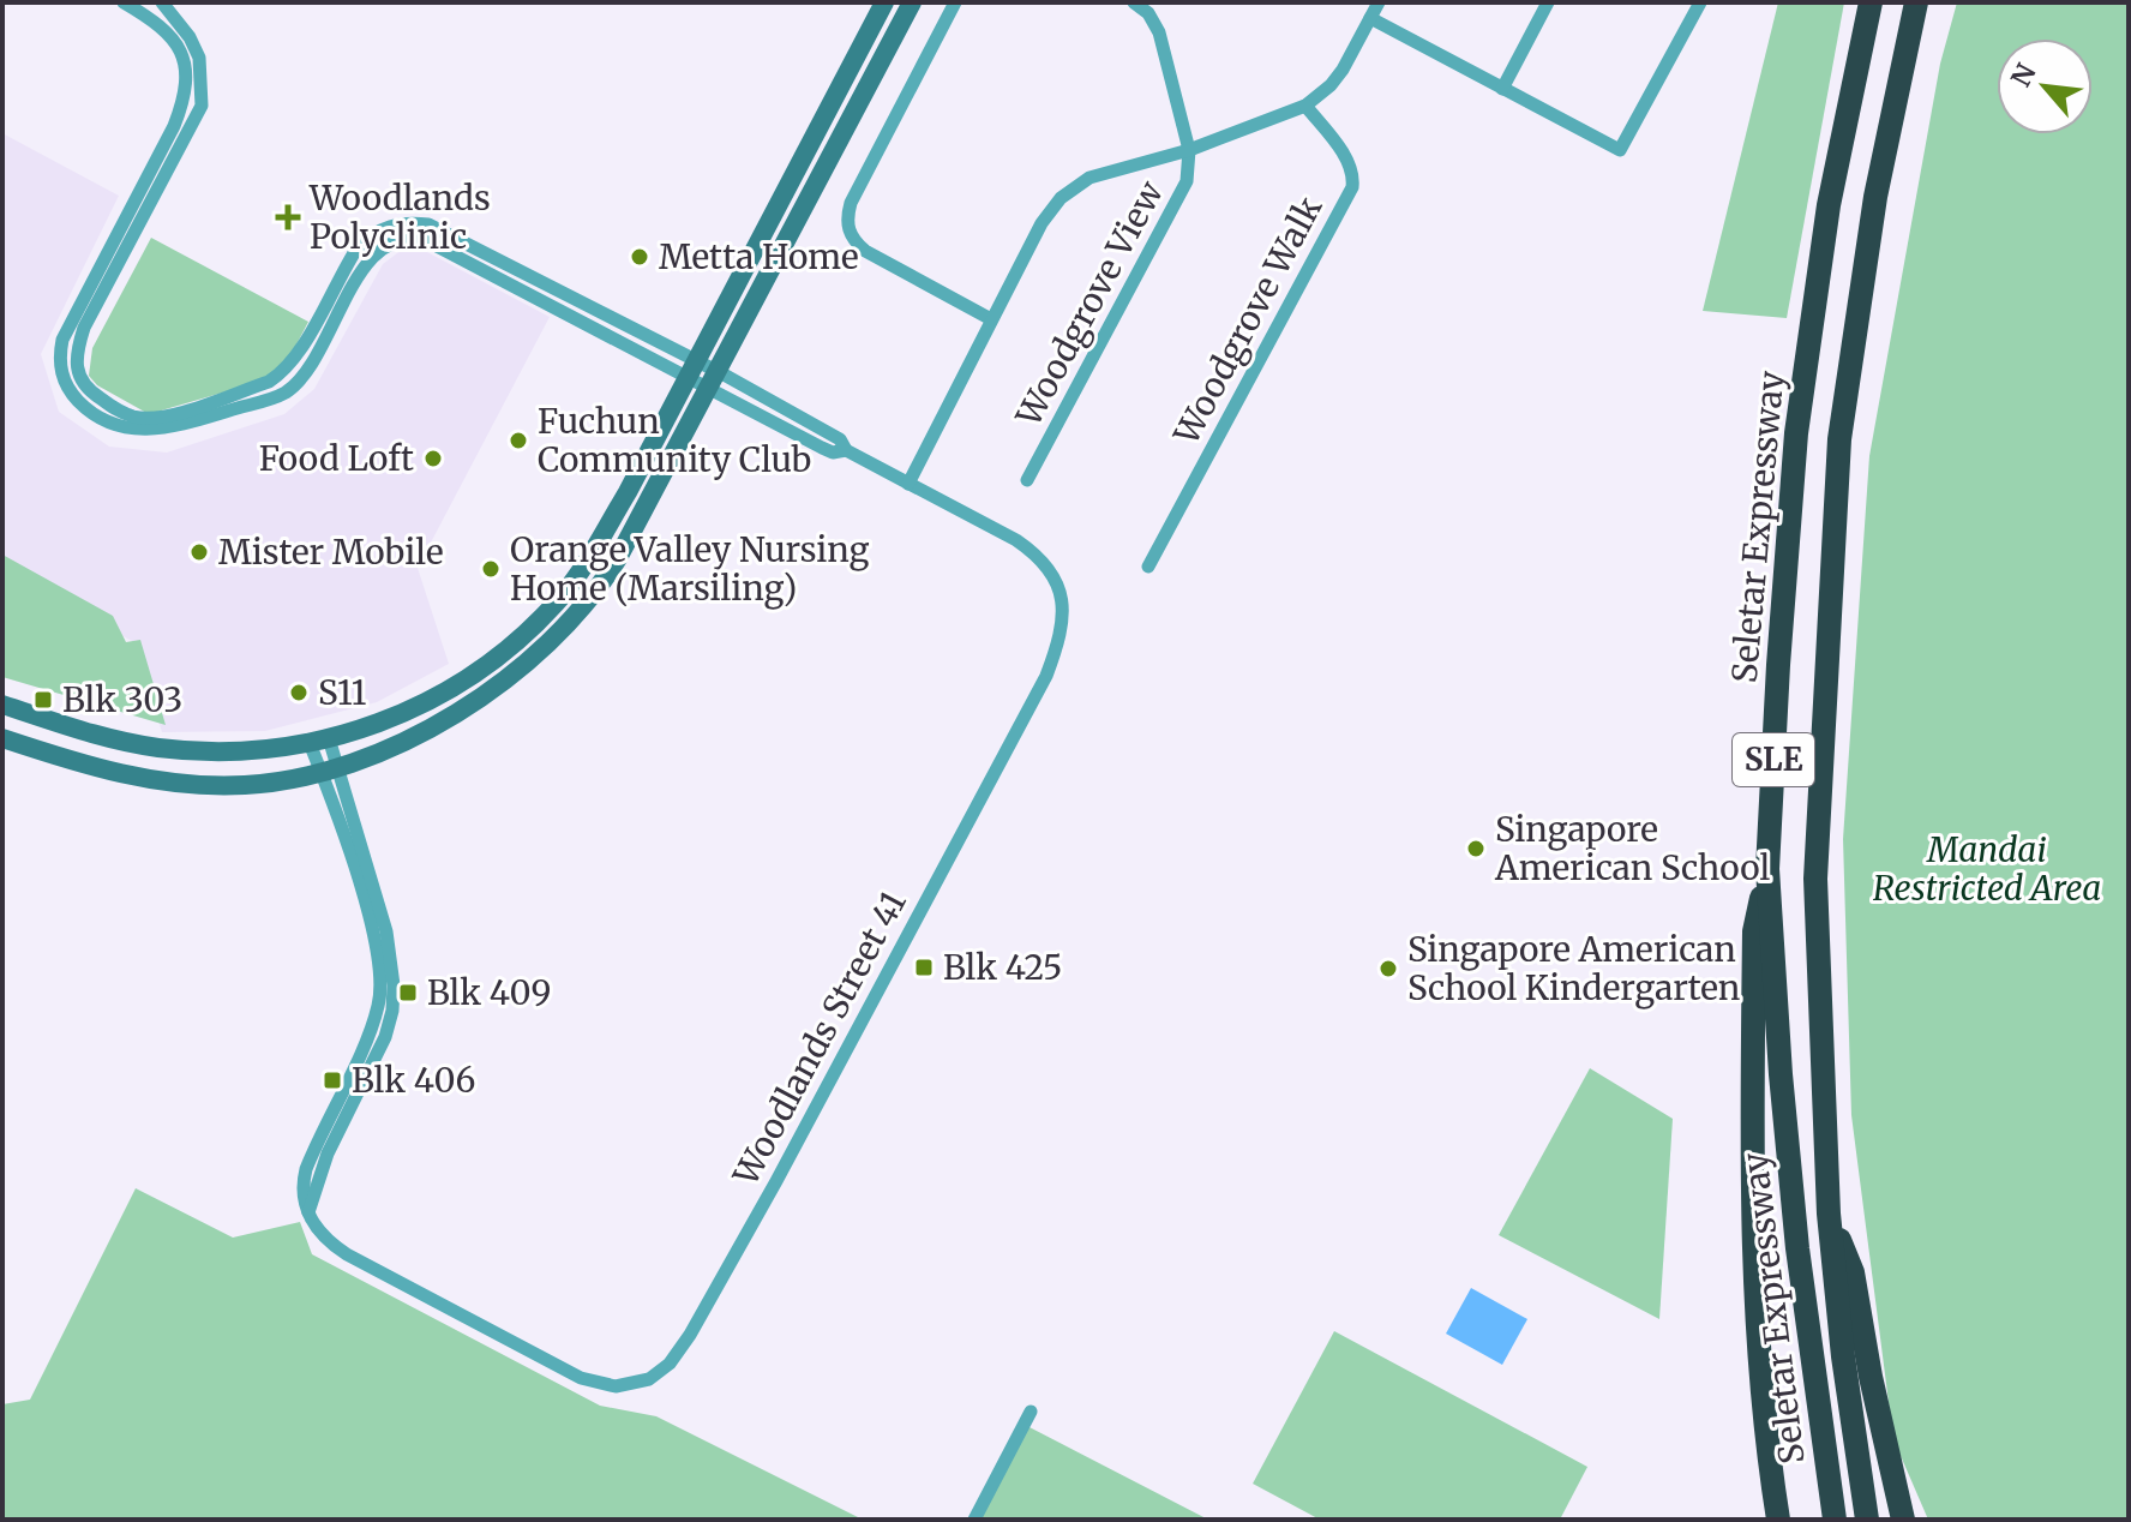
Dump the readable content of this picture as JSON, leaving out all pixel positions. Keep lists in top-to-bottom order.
{
  "streets": {
    "highway": ["Seletar Expressway", "SLE"],
    "street": ["Woodgrove View", "Woodgrove Walk", "Woodlands Street 41"]
  },
  "parks": ["Mandai Restricted Area"],
  "places": {
    "health": ["Woodlands Polyclinic"],
    "other": [
      "Metta Home",
      "Fuchun Community Club",
      "Food Loft",
      "Mister Mobile",
      "Orange Valley Nursing Home (Marsiling)",
      "S11",
      "Singapore American School",
      "Singapore American School Kindergarten"
    ],
    "transit": [
      "Blk 303",
      "Blk 425",
      "Blk 409",
      "Blk 406"
    ]
  },
  "north": "top left"
}
